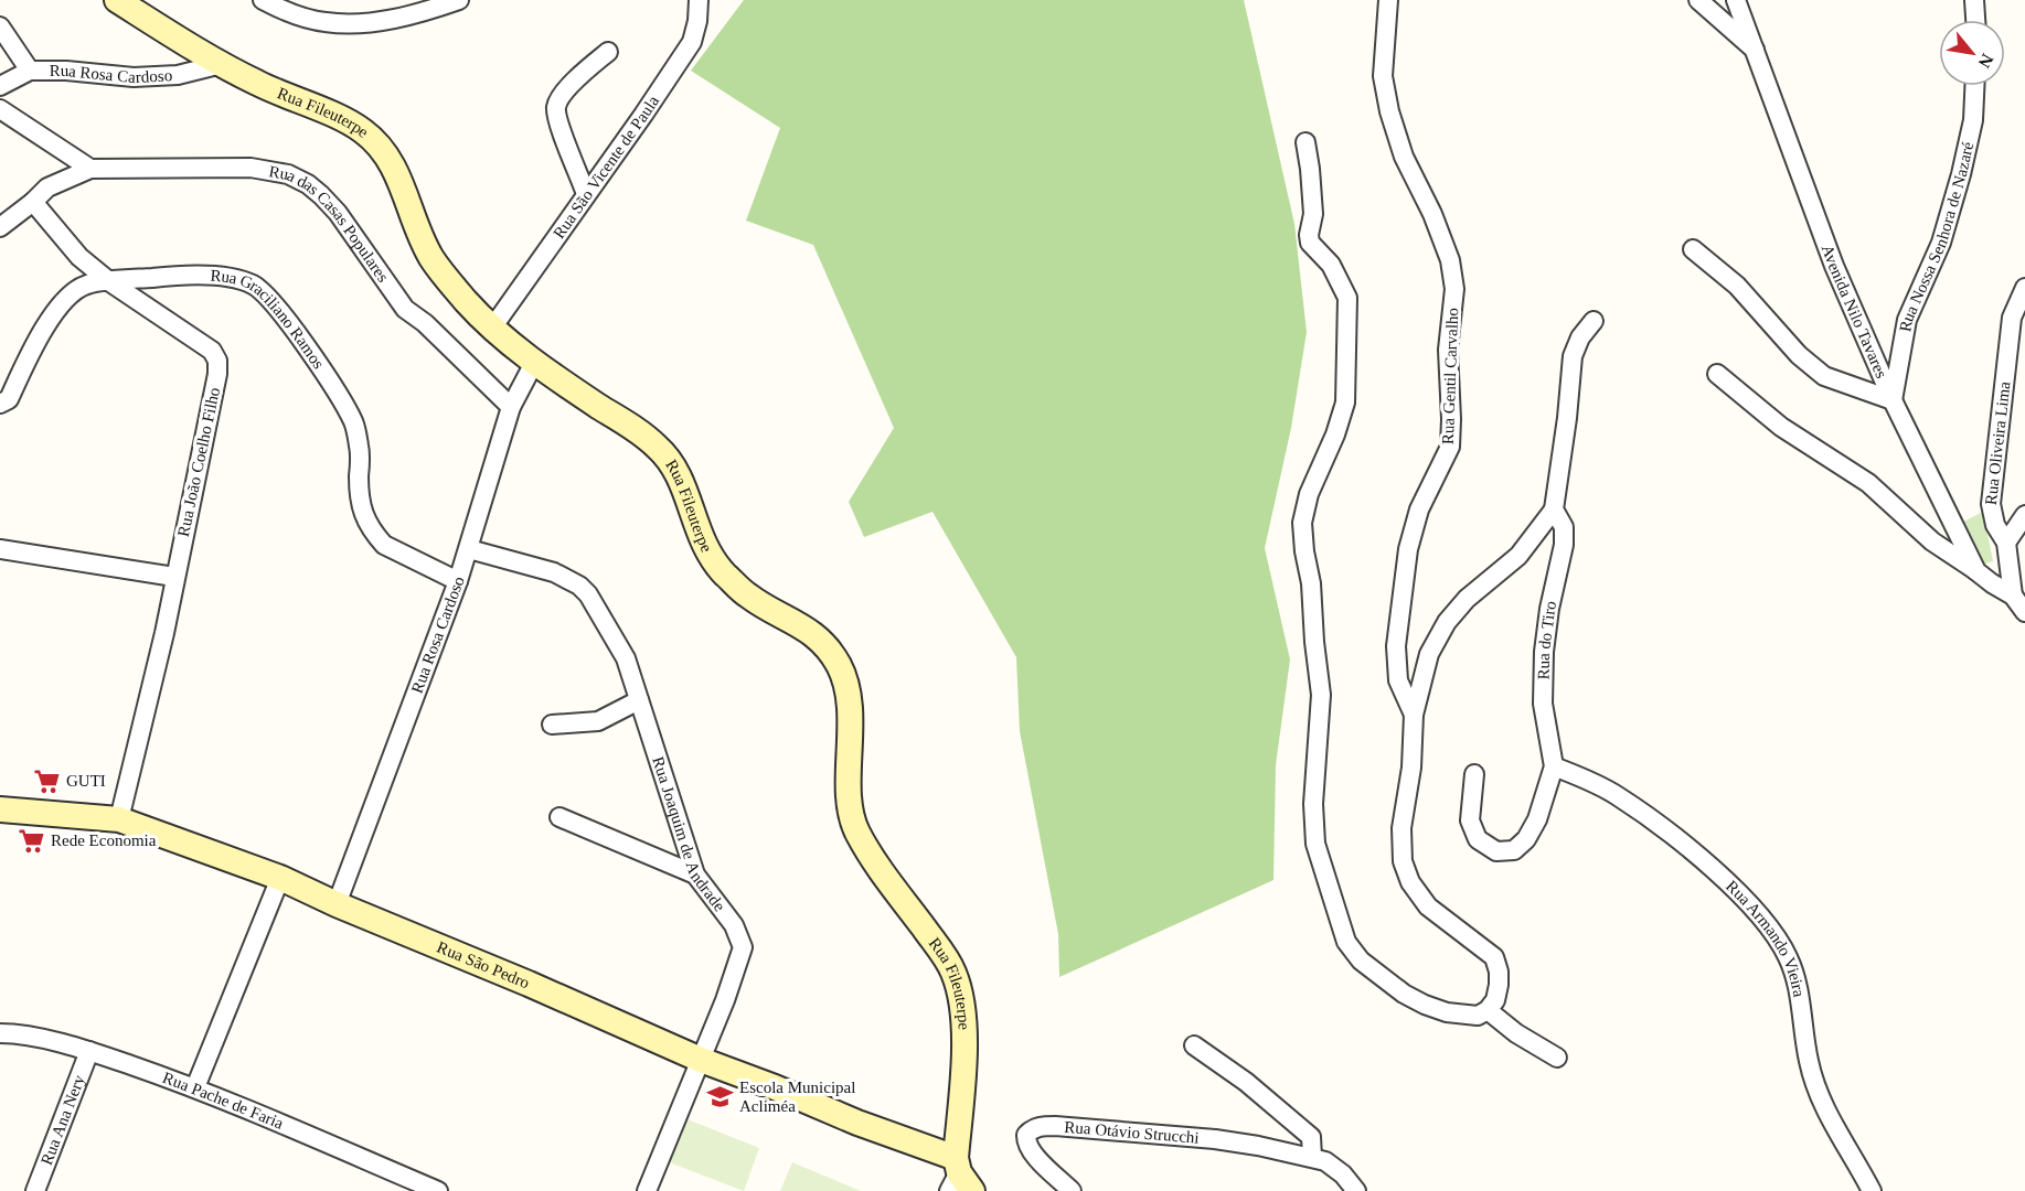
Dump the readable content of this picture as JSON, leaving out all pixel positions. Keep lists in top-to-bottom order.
{
  "streets": {
    "main road": ["Rua Fileuterpe", "Rua São Pedro"],
    "street": [
      "Rua Rosa Cardoso",
      "Rua São Vicente de Paula",
      "Rua das Casas Populares",
      "Rua Nossa Senhora de Nazaré",
      "Avenida Nilo Tavares",
      "Rua Graciliano Ramos",
      "Rua Gentil Carvalho",
      "Rua Oliveira Lima",
      "Rua João Coelho Filho",
      "Rua do Tiro",
      "Rua Joaquim de Andrade",
      "Rua Armando Vieira",
      "Rua Pache de Faria",
      "Rua Ana Nery",
      "Rua Otávio Strucchi"
    ]
  },
  "crossings": [
    ["Rua Rosa Cardoso", "Rua Fileuterpe"],
    ["Rua Rosa Cardoso", "Rua das Casas Populares"],
    ["Rua Rosa Cardoso", "Rua Graciliano Ramos"],
    ["Rua Rosa Cardoso", "Rua Joaquim de Andrade"],
    ["Rua Rosa Cardoso", "Rua São Pedro"],
    ["Rua Fileuterpe", "Rua São Vicente de Paula"],
    ["Rua Fileuterpe", "Rua São Pedro"],
    ["Rua Nossa Senhora de Nazaré", "Avenida Nilo Tavares"],
    ["Avenida Nilo Tavares", "Rua Oliveira Lima"],
    ["Rua Graciliano Ramos", "Rua João Coelho Filho"],
    ["Rua João Coelho Filho", "Rua São Pedro"],
    ["Rua do Tiro", "Rua Armando Vieira"],
    ["Rua Joaquim de Andrade", "Rua São Pedro"],
    ["Rua Pache de Faria", "Rua Ana Nery"]
  ],
  "places": {
    "supermarket": ["GUTI", "Rede Economia"],
    "school or university": ["Escola Municipal Acliméa"]
  },
  "north": "bottom right"
}
